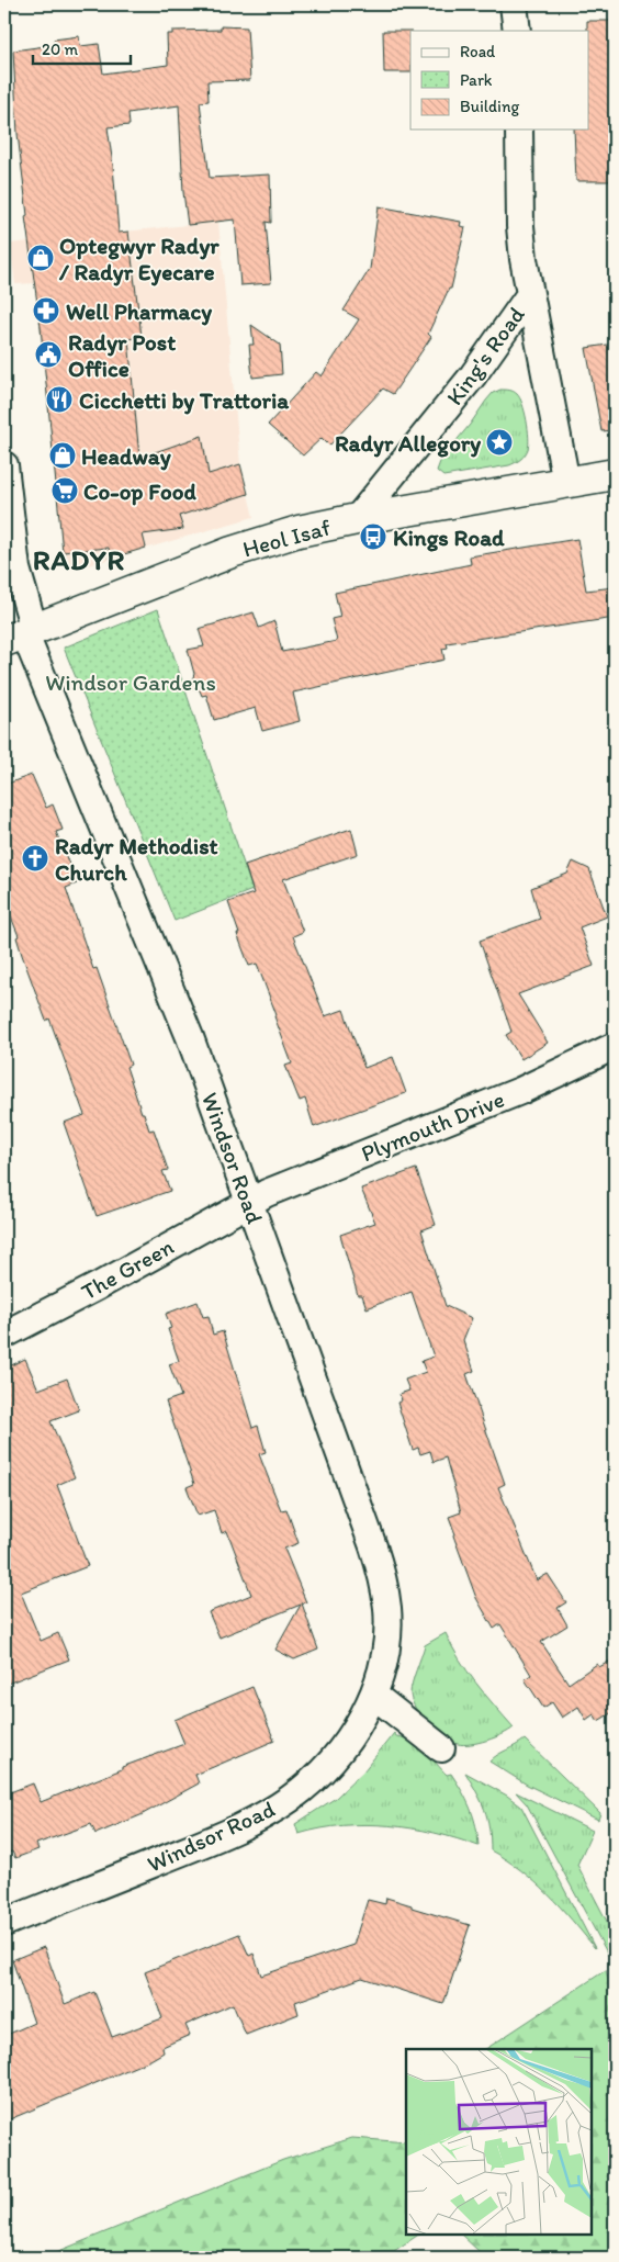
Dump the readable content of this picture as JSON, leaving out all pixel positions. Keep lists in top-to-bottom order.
{
  "streets": {
    "main road": ["Heol Isaf"],
    "street": [
      "King's Road",
      "Plymouth Drive",
      "Windsor Road",
      "The Green"
    ]
  },
  "crossings": [
    ["King's Road", "Heol Isaf"],
    ["Heol Isaf", "Windsor Road"],
    ["Plymouth Drive", "Windsor Road"],
    ["Plymouth Drive", "The Green"],
    ["Windsor Road", "The Green"]
  ],
  "districts": ["RADYR"],
  "parks": ["Windsor Gardens"],
  "places": {
    "shop": ["Optegwyr Radyr / Radyr Eyecare", "Headway"],
    "pharmacy": ["Well Pharmacy"],
    "public building": ["Radyr Post Office"],
    "restaurant": ["Cicchetti by Trattoria"],
    "place": ["Radyr Allegory"],
    "supermarket": ["Co-op Food"],
    "bus stop": ["Kings Road"],
    "church": ["Radyr Methodist Church"]
  },
  "legend": ["Road", "Park", "Building"],
  "scale_bar": "20 m"
}
